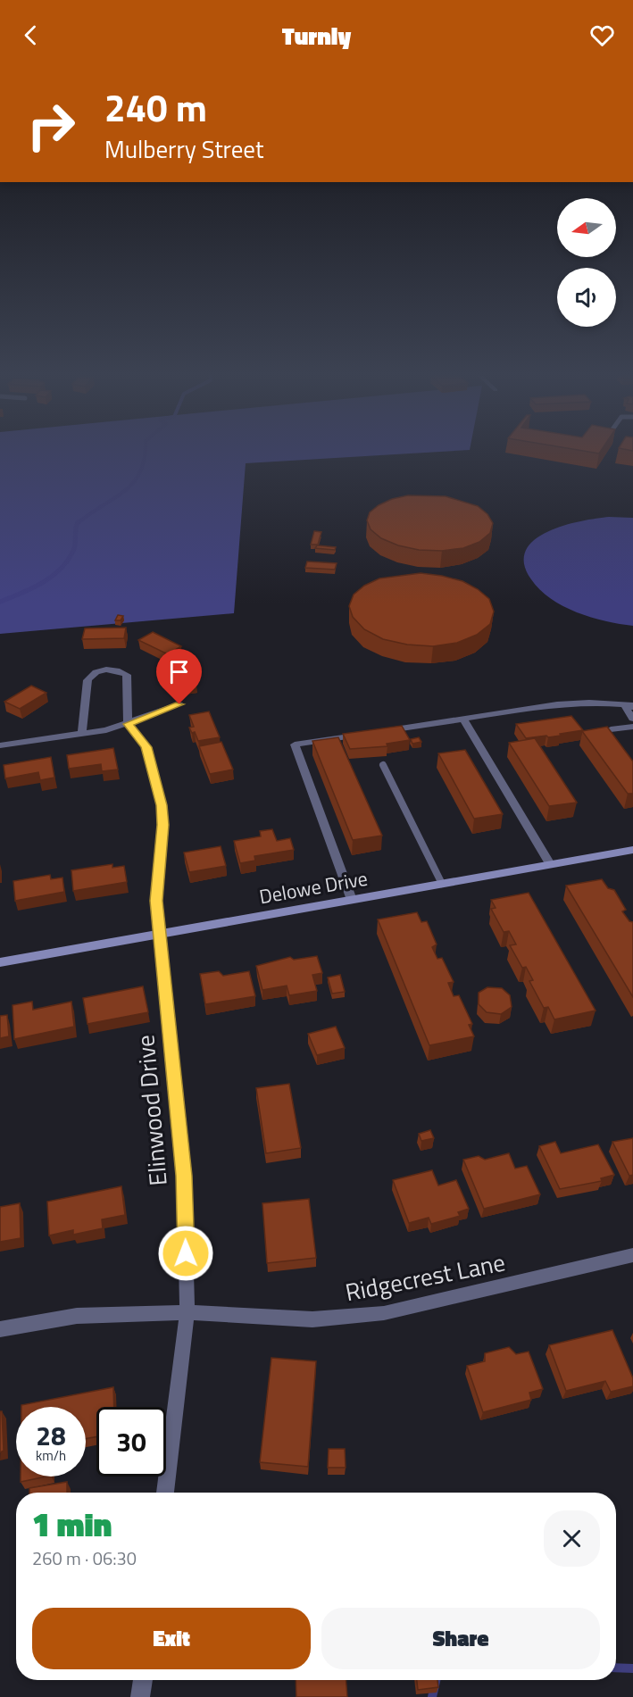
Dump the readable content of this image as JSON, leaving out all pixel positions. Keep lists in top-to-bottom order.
{
  "streets": {
    "street": ["Delowe Drive", "Elinwood Drive", "Ridgecrest Lane"]
  },
  "crossings": [
    ["Delowe Drive", "Elinwood Drive"],
    ["Elinwood Drive", "Ridgecrest Lane"]
  ],
  "north": "left",
  "page": {
    "header": "Turnly",
    "turn": ["240 m", "Mulberry Street"],
    "speed": "28 km/h",
    "limit": "30",
    "heading": ["1 min", "260 m · 06:30"],
    "buttons": ["Exit", "Share"]
  }
}
